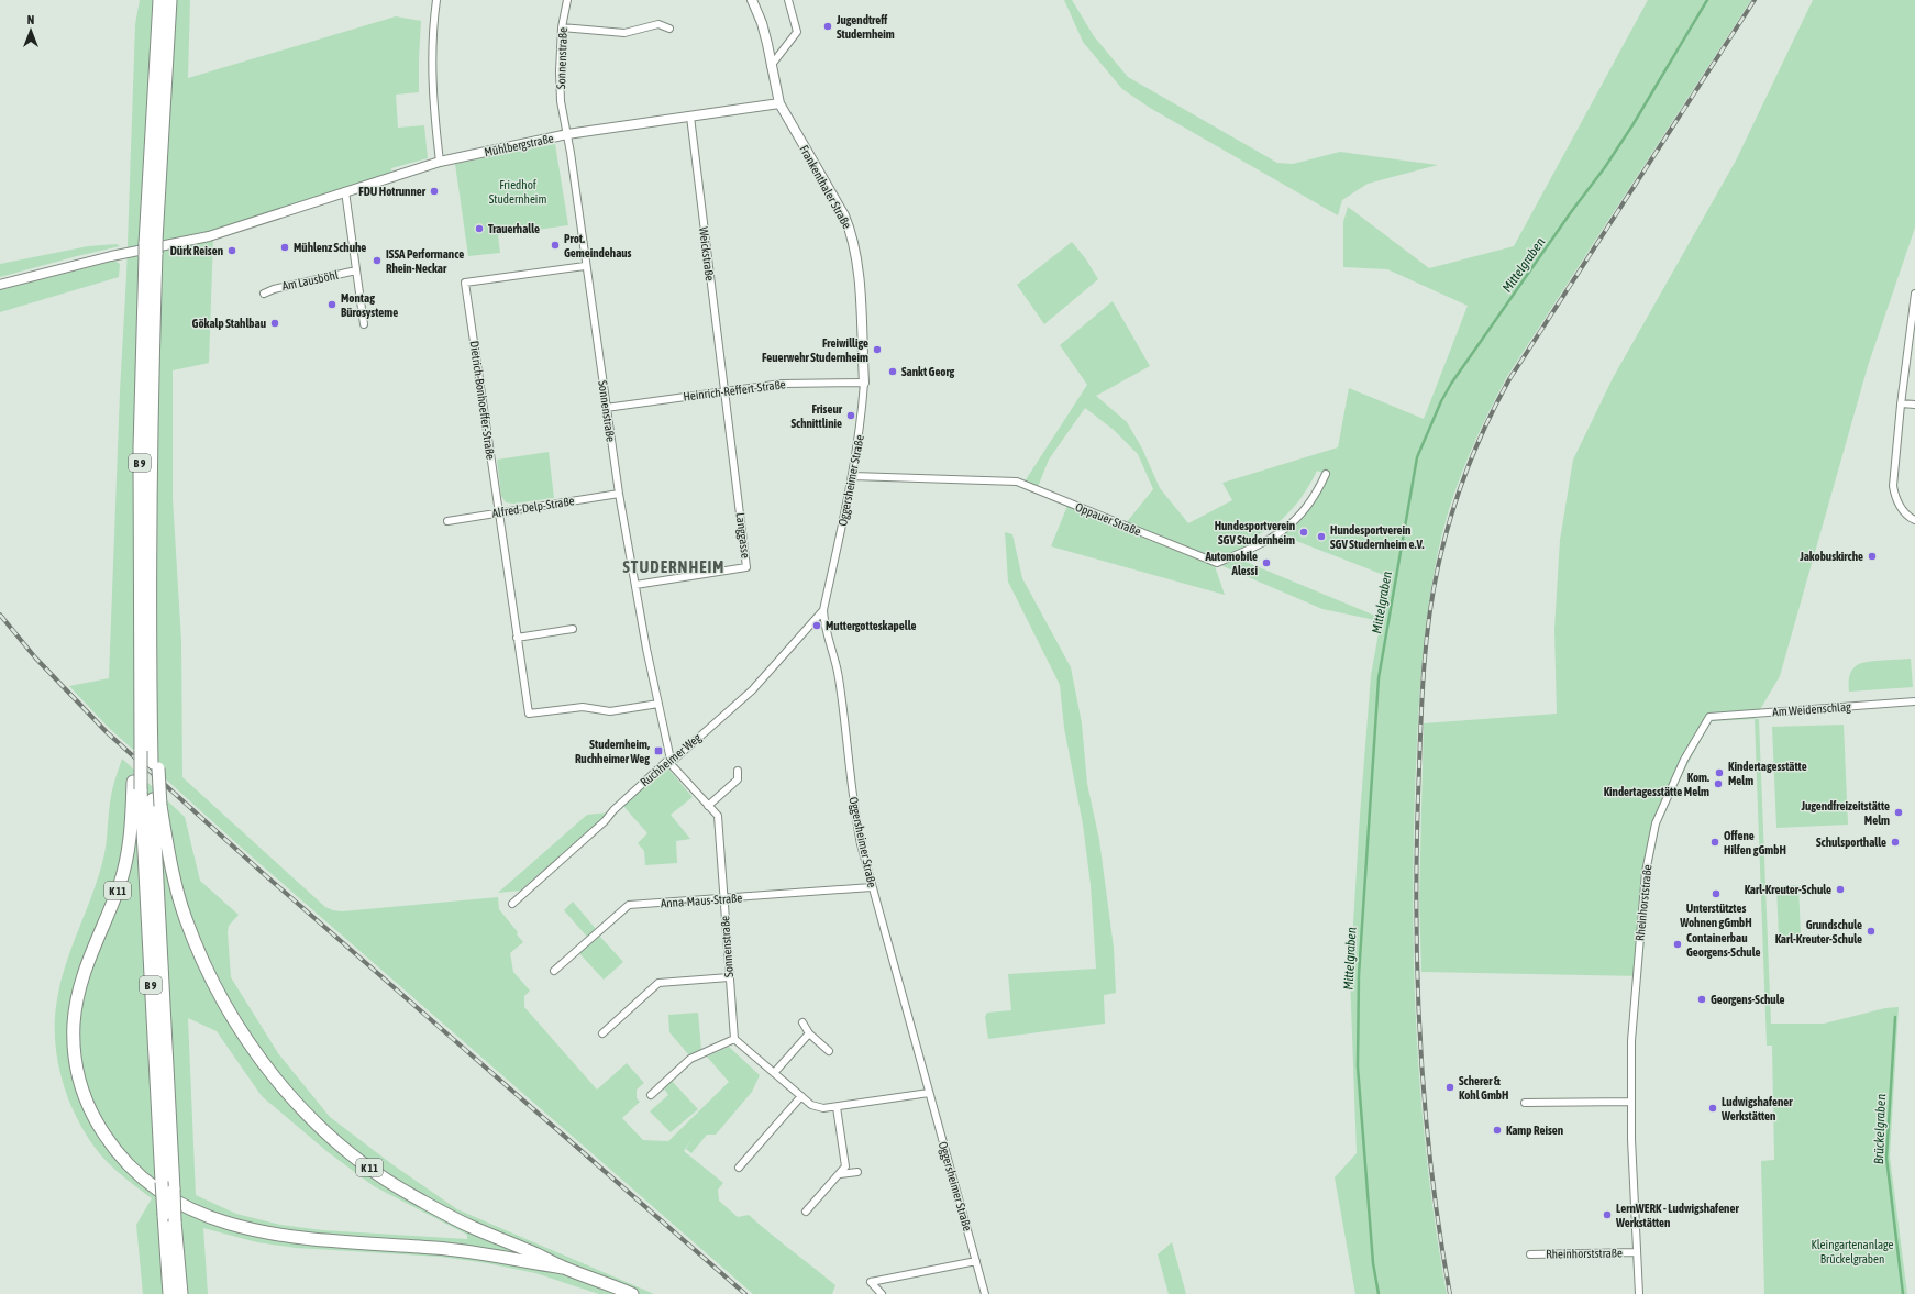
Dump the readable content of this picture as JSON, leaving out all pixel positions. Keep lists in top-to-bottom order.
{
  "streets": {
    "highway": ["B 9", "K 11"],
    "street": [
      "Sonnenstraße",
      "Mühlbergstraße",
      "Frankenthaler Straße",
      "Weickstraße",
      "Am Lausböhl",
      "Heinrich-Reffert-Straße",
      "Dietrich-Bonhoeffer-Straße",
      "Oggersheimer Straße",
      "Alfred-Delp-Straße",
      "Oppauer Straße",
      "Langgasse",
      "Am Weidenschlag",
      "Ruchheimer Weg",
      "Anna-Maus-Straße",
      "Rheinhorststraße"
    ]
  },
  "crossings": [
    ["Sonnenstraße", "Mühlbergstraße"],
    ["Sonnenstraße", "Heinrich-Reffert-Straße"],
    ["Sonnenstraße", "Dietrich-Bonhoeffer-Straße"],
    ["Sonnenstraße", "Alfred-Delp-Straße"],
    ["Sonnenstraße", "Langgasse"],
    ["Sonnenstraße", "Ruchheimer Weg"],
    ["Sonnenstraße", "Anna-Maus-Straße"],
    ["Mühlbergstraße", "Frankenthaler Straße"],
    ["Mühlbergstraße", "Weickstraße"],
    ["Frankenthaler Straße", "Heinrich-Reffert-Straße"],
    ["Frankenthaler Straße", "Oggersheimer Straße"],
    ["Weickstraße", "Heinrich-Reffert-Straße"],
    ["Weickstraße", "Langgasse"],
    ["Heinrich-Reffert-Straße", "Oggersheimer Straße"],
    ["Heinrich-Reffert-Straße", "Langgasse"],
    ["Dietrich-Bonhoeffer-Straße", "Alfred-Delp-Straße"],
    ["B 9", "K 11"],
    ["Oggersheimer Straße", "Oppauer Straße"],
    ["Oggersheimer Straße", "Ruchheimer Weg"],
    ["Oggersheimer Straße", "Anna-Maus-Straße"],
    ["Am Weidenschlag", "Rheinhorststraße"]
  ],
  "districts": ["STUDERNHEIM"],
  "water": ["Mittelgraben", "Brückelgraben"],
  "parks": ["Friedhof Studernheim", "Kleingartenanlage Brückelgraben"],
  "places": {
    "other": [
      "Jugendtreff Studernheim",
      "FDU Hotrunner",
      "Trauerhalle",
      "Prot. Gemeindehaus",
      "Mühlenz Schuhe",
      "Dürk Reisen",
      "ISSA Performance Rhein-Neckar",
      "Montag Bürosysteme",
      "Gökalp Stahlbau",
      "Freiwillige Feuerwehr Studernheim",
      "Sankt Georg",
      "Friseur Schnittlinie",
      "Hundesportverein SGV Studernheim",
      "Hundesportverein SGV Studernheim e.V.",
      "Jakobuskirche",
      "Automobile Alessi",
      "Muttergotteskapelle",
      "Kindertagesstätte Melm",
      "Kom. Kindertagesstätte Melm",
      "Jugendfreizeitstätte Melm",
      "Offene Hilfen gGmbH",
      "Schulsporthalle",
      "Karl-Kreuter-Schule",
      "Unterstütztes Wohnen gGmbH",
      "Grundschule Karl-Kreuter-Schule",
      "Containerbau Georgens-Schule",
      "Georgens-Schule",
      "Scherer & Kohl GmbH",
      "Ludwigshafener Werkstätten",
      "Kamp Reisen",
      "LernWERK - Ludwigshafener Werkstätten"
    ],
    "transit": ["Studernheim, Ruchheimer Weg"]
  },
  "north": "top"
}
